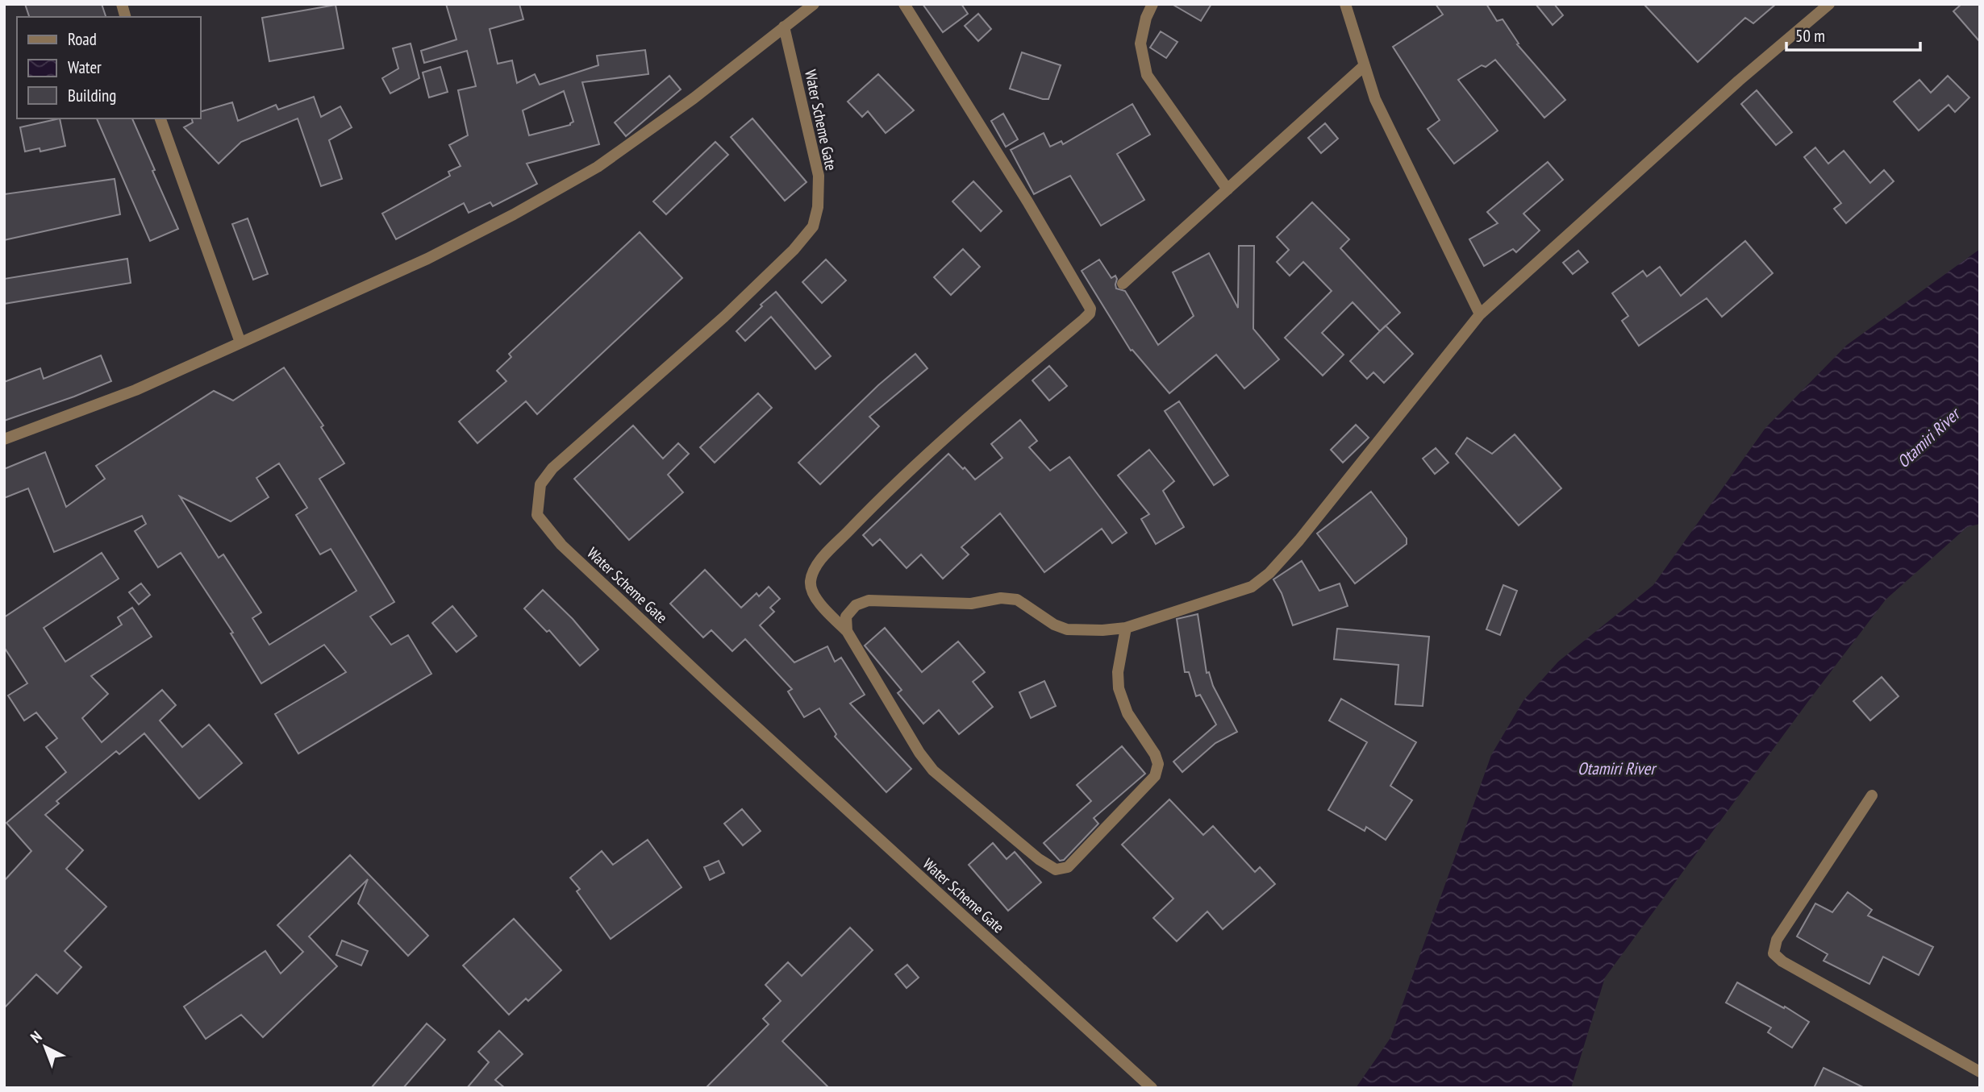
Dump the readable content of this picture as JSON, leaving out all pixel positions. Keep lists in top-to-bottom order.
{
  "streets": {
    "street": ["Water Scheme Gate"]
  },
  "water": ["Otamiri River"],
  "legend": ["Road", "Water", "Building"],
  "scale_bar": "50 m",
  "north": "top left"
}
